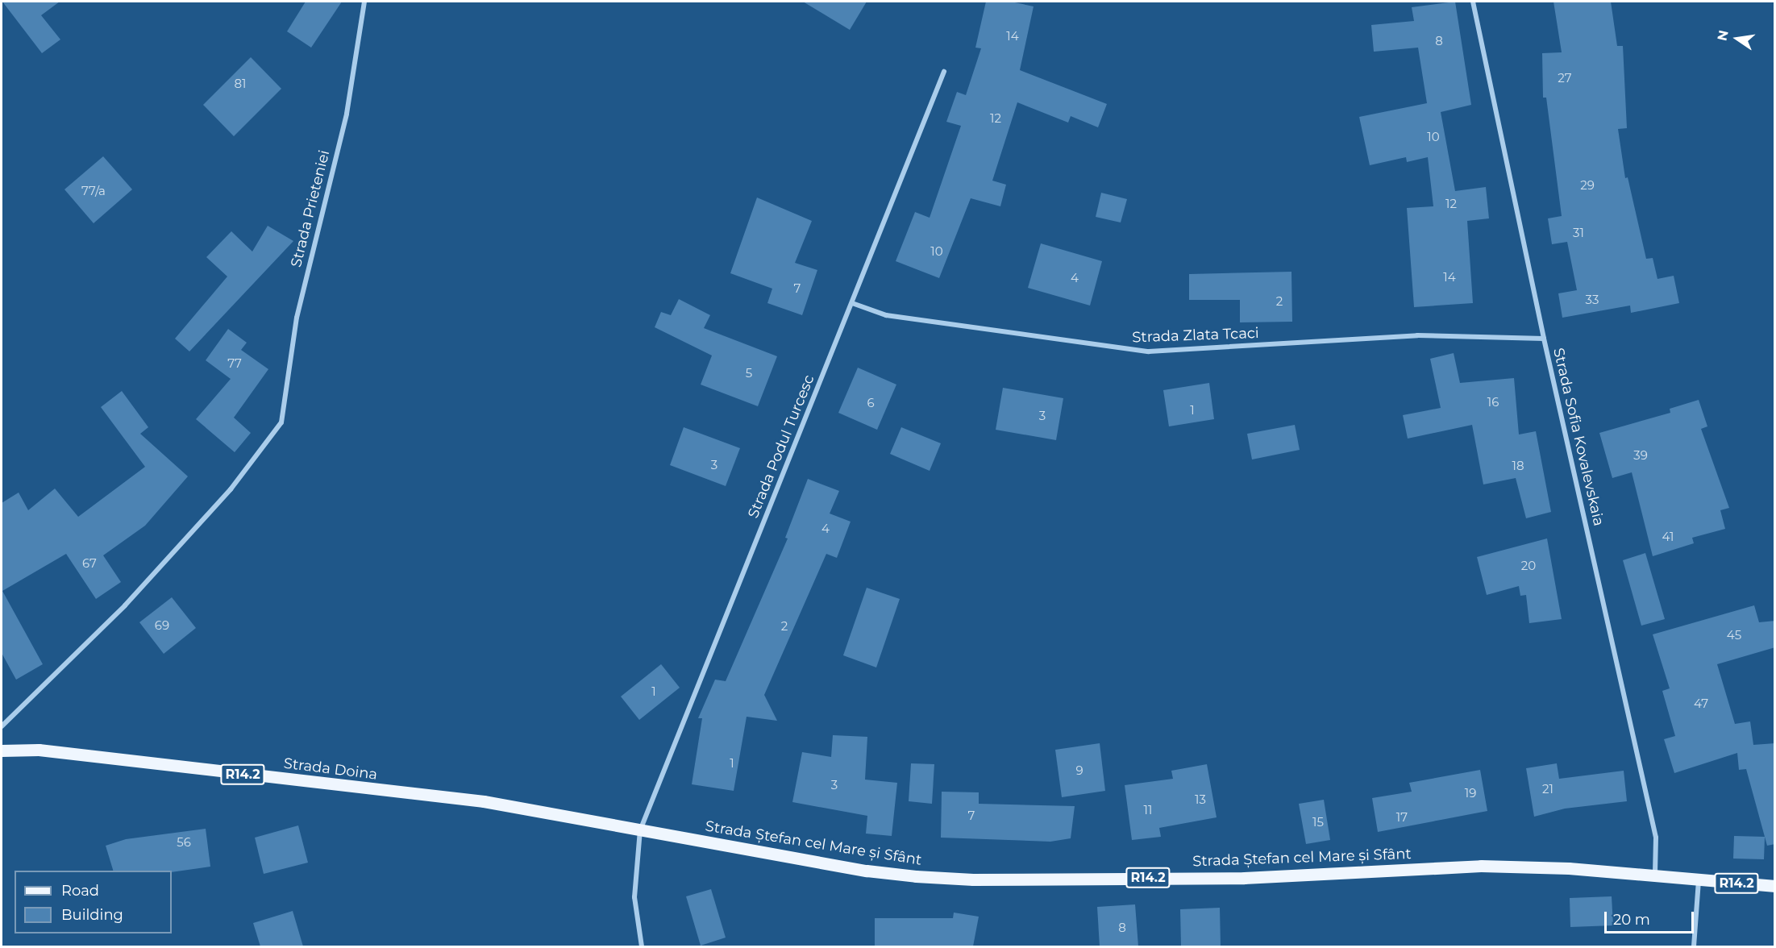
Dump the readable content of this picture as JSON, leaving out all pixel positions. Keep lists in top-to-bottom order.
{
  "streets": {
    "main road": ["Strada Doina", "R14.2", "Strada Ștefan cel Mare și Sfânt"],
    "street": [
      "Strada Prieteniei",
      "Strada Zlata Tcaci",
      "Strada Sofia Kovalevskaia",
      "Strada Podul Turcesc"
    ]
  },
  "crossings": [
    ["Strada Zlata Tcaci", "Strada Sofia Kovalevskaia"],
    ["Strada Zlata Tcaci", "Strada Podul Turcesc"],
    ["Strada Sofia Kovalevskaia", "Strada Ștefan cel Mare și Sfânt"],
    ["Strada Podul Turcesc", "Strada Ștefan cel Mare și Sfânt"],
    ["Strada Doina", "Strada Ștefan cel Mare și Sfânt"]
  ],
  "house_numbers": [
    "14",
    "8",
    "27",
    "81",
    "12",
    "10",
    "29",
    "77/a",
    "12",
    "31",
    "10",
    "14",
    "4",
    "7",
    "33",
    "2",
    "77",
    "5",
    "16",
    "6",
    "1",
    "3",
    "39",
    "3",
    "18",
    "4",
    "41",
    "67",
    "20",
    "69",
    "2",
    "45",
    "1",
    "47",
    "1",
    "9",
    "3",
    "21",
    "19",
    "13",
    "11",
    "7",
    "17",
    "15",
    "56",
    "8"
  ],
  "legend": ["Road", "Building"],
  "scale_bar": "20 m",
  "north": "left"
}
